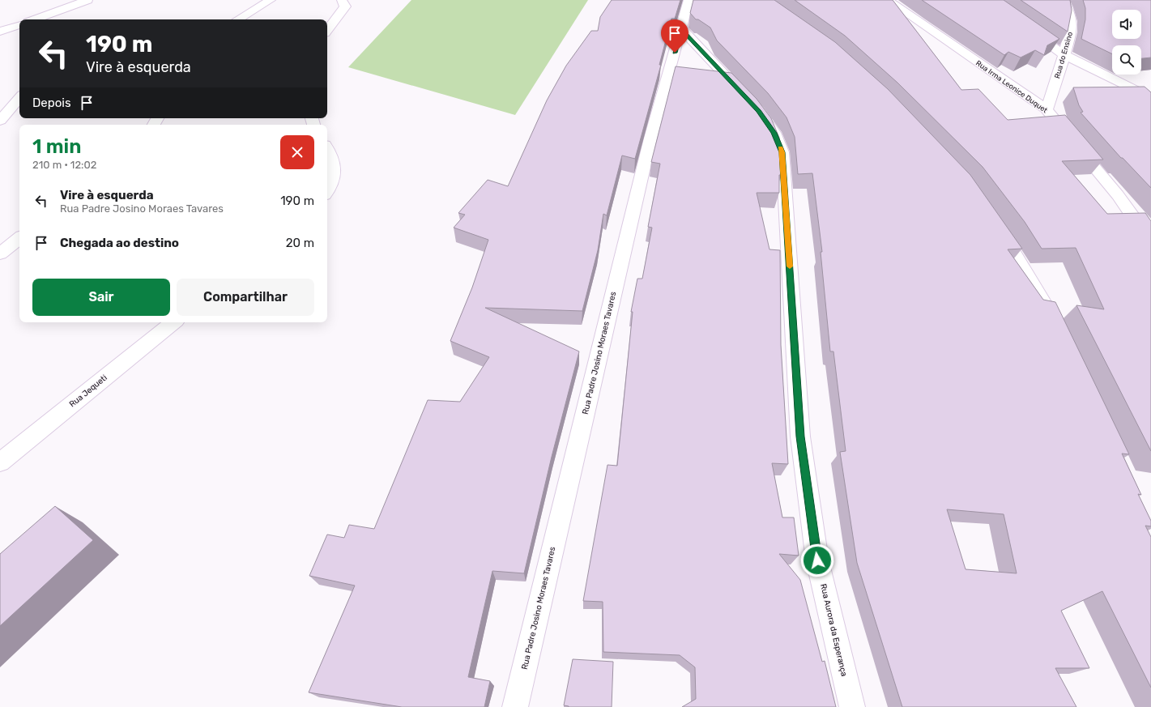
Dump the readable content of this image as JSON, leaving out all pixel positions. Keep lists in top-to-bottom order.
{
  "streets": {
    "street": [
      "Rua do Ensino",
      "Rua Irma Leonice Duquet",
      "Rua Padre Josino Moraes Tavares",
      "Rua Jequeti",
      "Rua Aurora da Esperança"
    ]
  },
  "crossings": [
    ["Rua do Ensino", "Rua Irma Leonice Duquet"],
    ["Rua Padre Josino Moraes Tavares", "Rua Aurora da Esperança"]
  ],
  "page": {
    "turn": ["190 m", "Vire à esquerda"],
    "then": "Depois",
    "heading": ["1 min", "210 m · 12:02"],
    "list": [
      {
        "name": "Vire à esquerda",
        "note": "Rua Padre Josino Moraes Tavares",
        "value": "190 m"
      },
      {
        "name": "Chegada ao destino",
        "value": "20 m"
      }
    ],
    "buttons": ["Sair", "Compartilhar"]
  }
}
